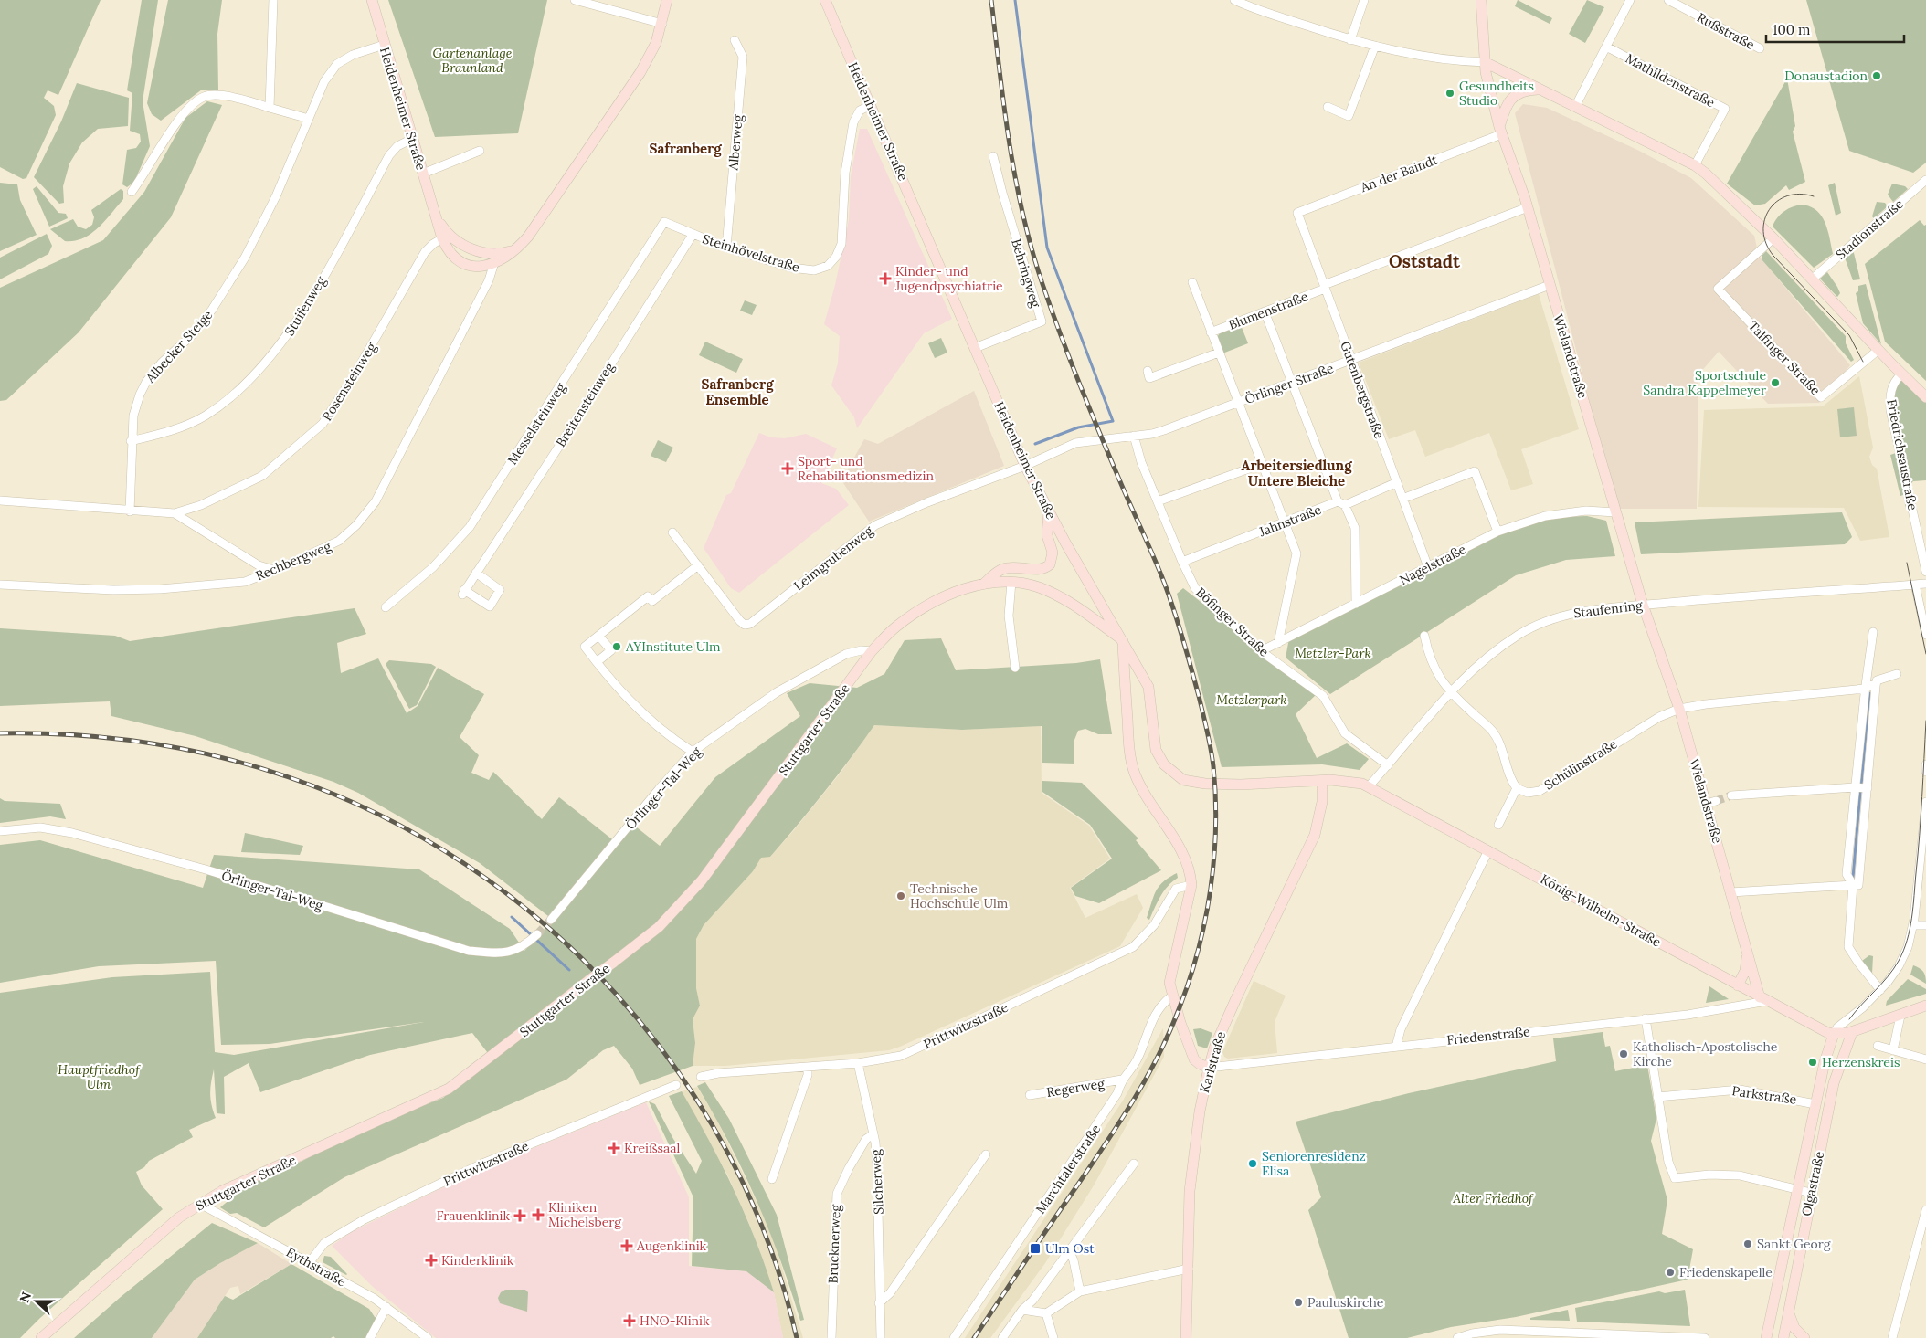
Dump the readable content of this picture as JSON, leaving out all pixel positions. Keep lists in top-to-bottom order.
{
  "streets": {
    "main road": [
      "Heidenheimer Straße",
      "Wielandstraße",
      "Stuttgarter Straße",
      "König-Wilhelm-Straße",
      "Karlstraße",
      "Olgastraße"
    ],
    "street": [
      "Rußstraße",
      "Mathildenstraße",
      "Alberweg",
      "An der Baindt",
      "Stadionstraße",
      "Steinhövelstraße",
      "Behringweg",
      "Stuifenweg",
      "Blumenstraße",
      "Albecker Steige",
      "Talfinger Straße",
      "Rosensteinweg",
      "Örlinger Straße",
      "Gutenbergstraße",
      "Breitensteinweg",
      "Messelsteinweg",
      "Friedrichsaustraße",
      "Jahnstraße",
      "Leimgrubenweg",
      "Rechbergweg",
      "Nagelstraße",
      "Staufenring",
      "Böfinger Straße",
      "Schülinstraße",
      "Örlinger-Tal-Weg",
      "Prittwitzstraße",
      "Friedenstraße",
      "Regerweg",
      "Parkstraße",
      "Marchtalerstraße",
      "Silcherweg",
      "Brucknerweg",
      "Eythstraße"
    ]
  },
  "crossings": [
    ["Heidenheimer Straße", "Steinhövelstraße"],
    ["Heidenheimer Straße", "Behringweg"],
    ["Heidenheimer Straße", "Stuifenweg"],
    ["Heidenheimer Straße", "Albecker Steige"],
    ["Heidenheimer Straße", "Rosensteinweg"],
    ["Heidenheimer Straße", "Örlinger Straße"],
    ["Heidenheimer Straße", "Leimgrubenweg"],
    ["Heidenheimer Straße", "Rechbergweg"],
    ["Heidenheimer Straße", "Staufenring"],
    ["Heidenheimer Straße", "Stuttgarter Straße"],
    ["Heidenheimer Straße", "König-Wilhelm-Straße"],
    ["Heidenheimer Straße", "Karlstraße"],
    ["Alberweg", "Steinhövelstraße"],
    ["An der Baindt", "Wielandstraße"],
    ["An der Baindt", "Gutenbergstraße"],
    ["Steinhövelstraße", "Breitensteinweg"],
    ["Steinhövelstraße", "Messelsteinweg"],
    ["Stuifenweg", "Albecker Steige"],
    ["Blumenstraße", "Wielandstraße"],
    ["Blumenstraße", "Gutenbergstraße"],
    ["Albecker Steige", "Rosensteinweg"],
    ["Wielandstraße", "Örlinger Straße"],
    ["Wielandstraße", "Nagelstraße"],
    ["Wielandstraße", "Staufenring"],
    ["Wielandstraße", "Schülinstraße"],
    ["Wielandstraße", "König-Wilhelm-Straße"],
    ["Wielandstraße", "Friedenstraße"],
    ["Örlinger Straße", "Gutenbergstraße"],
    ["Örlinger Straße", "Leimgrubenweg"],
    ["Örlinger Straße", "Böfinger Straße"],
    ["Gutenbergstraße", "Jahnstraße"],
    ["Gutenbergstraße", "Nagelstraße"],
    ["Jahnstraße", "Böfinger Straße"],
    ["Nagelstraße", "Böfinger Straße"],
    ["Staufenring", "Böfinger Straße"],
    ["Staufenring", "König-Wilhelm-Straße"],
    ["Stuttgarter Straße", "Örlinger-Tal-Weg"],
    ["Stuttgarter Straße", "Eythstraße"],
    ["König-Wilhelm-Straße", "Friedenstraße"],
    ["König-Wilhelm-Straße", "Olgastraße"],
    ["Prittwitzstraße", "Silcherweg"],
    ["Prittwitzstraße", "Eythstraße"],
    ["Friedenstraße", "Karlstraße"],
    ["Regerweg", "Marchtalerstraße"],
    ["Parkstraße", "Olgastraße"],
    ["Silcherweg", "Brucknerweg"]
  ],
  "districts": [
    "Safranberg",
    "Oststadt",
    "Safranberg Ensemble",
    "Arbeitersiedlung Untere Bleiche"
  ],
  "parks": [
    "Gartenanlage Braunland",
    "Metzler-Park",
    "Metzlerpark",
    "Hauptfriedhof Ulm",
    "Alter Friedhof"
  ],
  "places": {
    "other": [
      "Donaustadion",
      "Gesundheits Studio",
      "Sportschule Sandra Kappelmeyer",
      "AYInstitute Ulm",
      "Technische Hochschule Ulm",
      "Katholisch-Apostolische Kirche",
      "Herzenskreis",
      "Seniorenresidenz Elisa",
      "Sankt Georg",
      "Friedenskapelle",
      "Pauluskirche"
    ],
    "health": [
      "Kinder- und Jugendpsychiatrie",
      "Sport- und Rehabilitationsmedizin",
      "Kreißsaal",
      "Kliniken Michelsberg",
      "Frauenklinik",
      "Augenklinik",
      "Kinderklinik",
      "HNO-Klinik"
    ],
    "transit": ["Ulm Ost"]
  },
  "scale_bar": "100 m",
  "north": "left"
}
